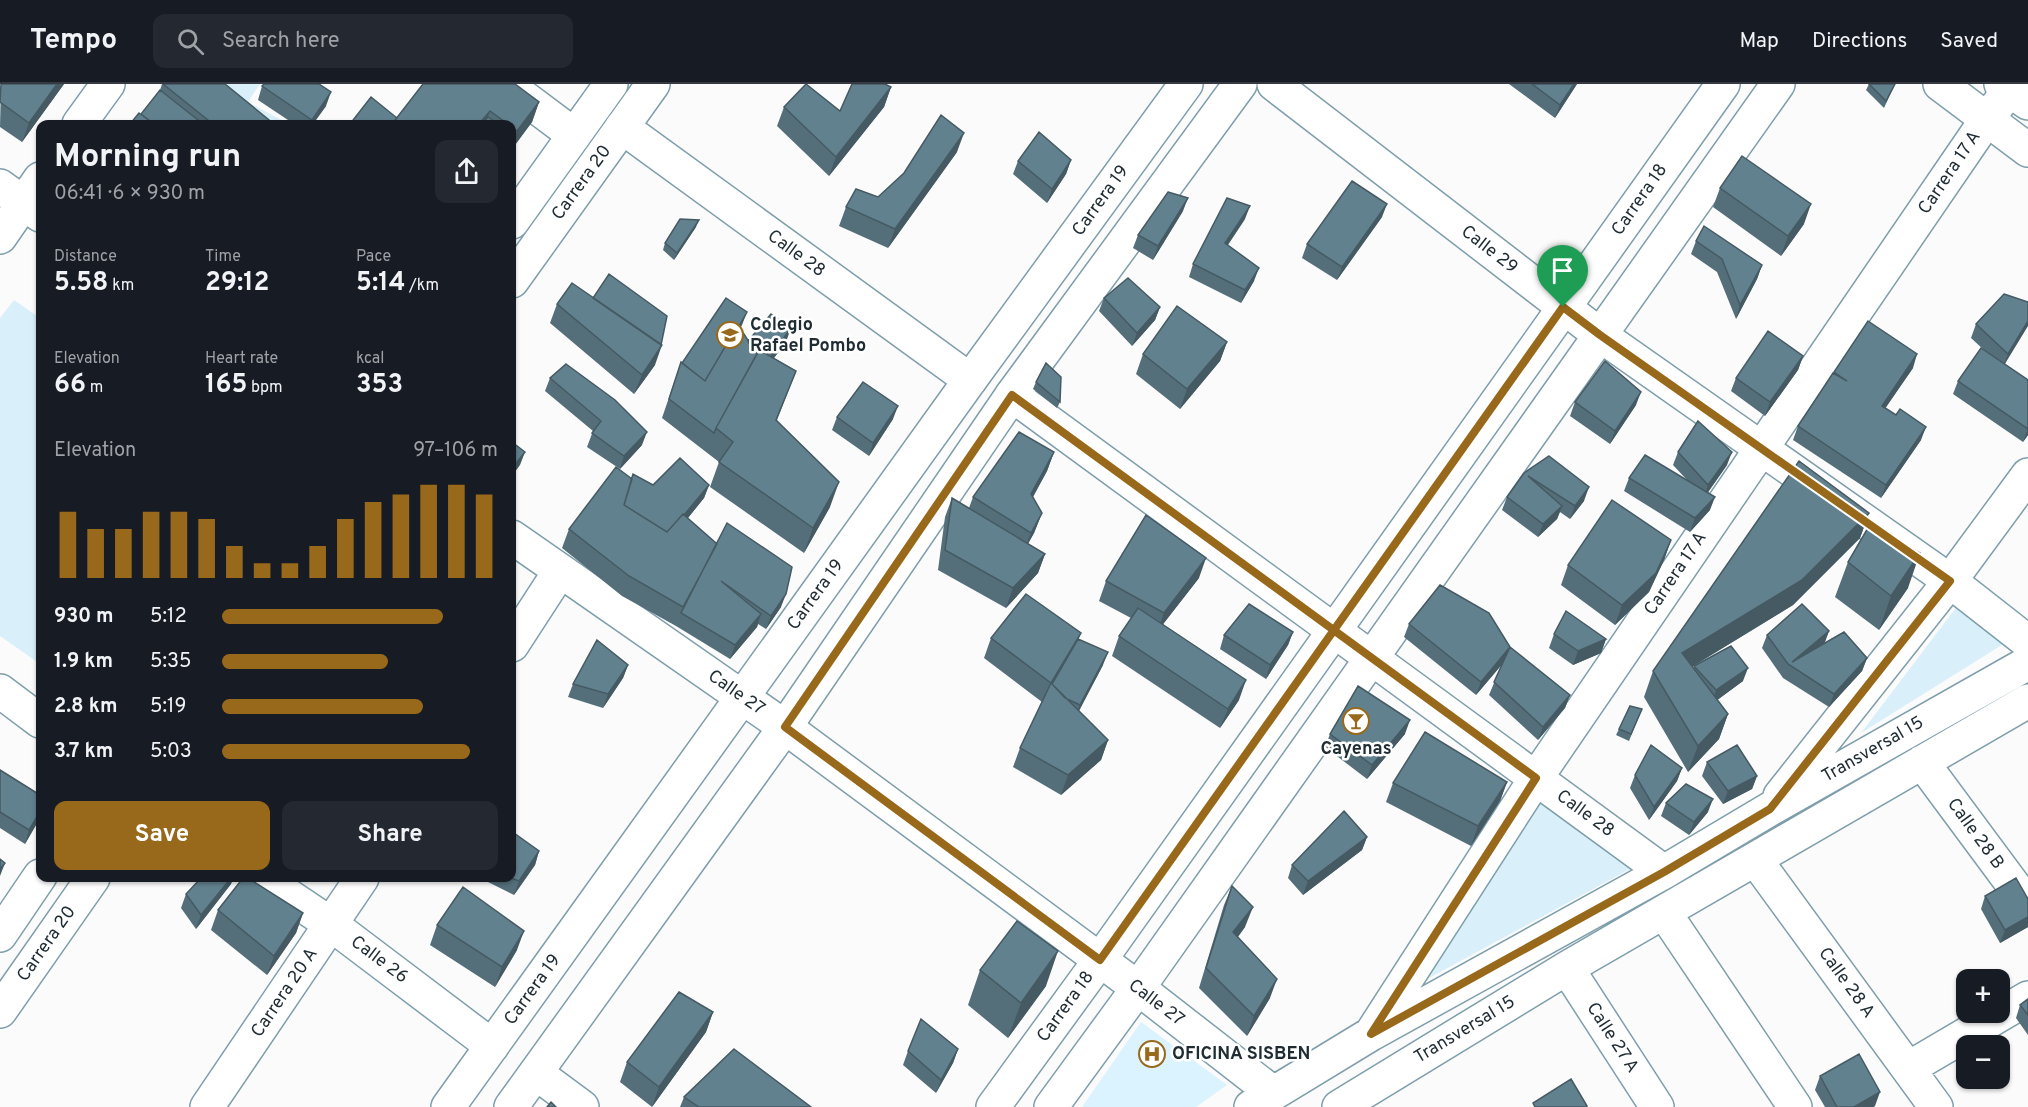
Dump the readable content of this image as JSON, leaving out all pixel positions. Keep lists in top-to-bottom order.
{
  "streets": {
    "street": [
      "Carrera 17 A",
      "Carrera 20",
      "Carrera 18",
      "Carrera 19",
      "Calle 29",
      "Calle 28",
      "Calle 27",
      "Transversal 15",
      "Calle 28 B",
      "Calle 26",
      "Calle 28 A",
      "Carrera 20 A",
      "Calle 27 A"
    ]
  },
  "crossings": [
    ["Carrera 17 A", "Calle 29"],
    ["Carrera 17 A", "Calle 28"],
    ["Carrera 17 A", "Transversal 15"],
    ["Carrera 20", "Calle 28"],
    ["Carrera 18", "Calle 29"],
    ["Carrera 18", "Calle 28"],
    ["Carrera 18", "Calle 27"],
    ["Carrera 19", "Calle 28"],
    ["Carrera 19", "Calle 27"],
    ["Carrera 19", "Calle 26"],
    ["Calle 28", "Transversal 15"],
    ["Calle 27", "Transversal 15"],
    ["Transversal 15", "Calle 28 B"],
    ["Transversal 15", "Calle 28 A"],
    ["Transversal 15", "Calle 27 A"],
    ["Calle 26", "Carrera 20 A"]
  ],
  "places": {
    "school or university": ["Colegio Rafael Pombo"],
    "bar": ["Cayenas"],
    "hospital": ["OFICINA SISBEN"]
  },
  "page": {
    "header": "Tempo",
    "search": "Search here",
    "nav": ["Map", "Directions", "Saved"],
    "heading": ["Morning run", "06:41 · 6 × 930 m"],
    "stats": [
      ["Distance", "5.58 km"],
      ["Time", "29:12"],
      ["Pace", "5:14 /km"],
      ["Elevation", "66 m"],
      ["Heart rate", "165 bpm"],
      ["kcal", "353"]
    ],
    "chart": ["Elevation", "97–106 m"],
    "list": [
      {
        "name": "930 m",
        "note": "5:12"
      },
      {
        "name": "1.9 km",
        "note": "5:35"
      },
      {
        "name": "2.8 km",
        "note": "5:19"
      },
      {
        "name": "3.7 km",
        "note": "5:03"
      }
    ],
    "buttons": ["Save", "Share"],
    "map_buttons": ["+", "−"]
  }
}
